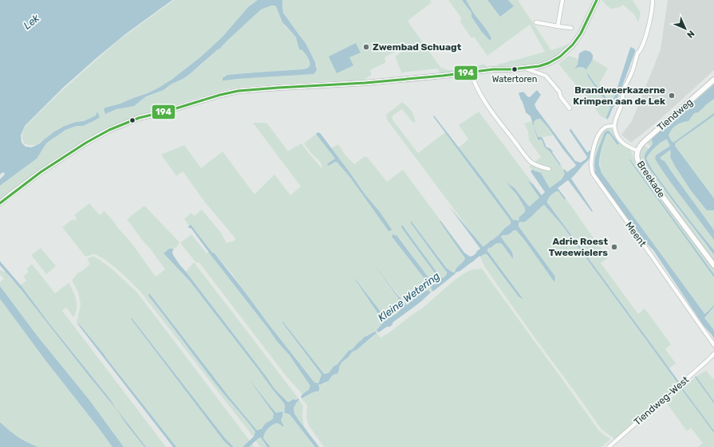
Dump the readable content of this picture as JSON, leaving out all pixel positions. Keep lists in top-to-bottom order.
{
  "streets": {
    "street": [
      "Tiendweg",
      "Breekade",
      "Meent",
      "Tiendweg-West"
    ]
  },
  "crossings": [
    ["Tiendweg", "Breekade"],
    ["Breekade", "Meent"]
  ],
  "water": ["Lek", "Kleine Wetering"],
  "places": [
    "Zwembad Schuagt",
    "Watertoren",
    "Brandweerkazerne Krimpen aan de Lek",
    "Adrie Roest Tweewielers"
  ],
  "lines": ["transit line 194"],
  "north": "bottom right"
}
